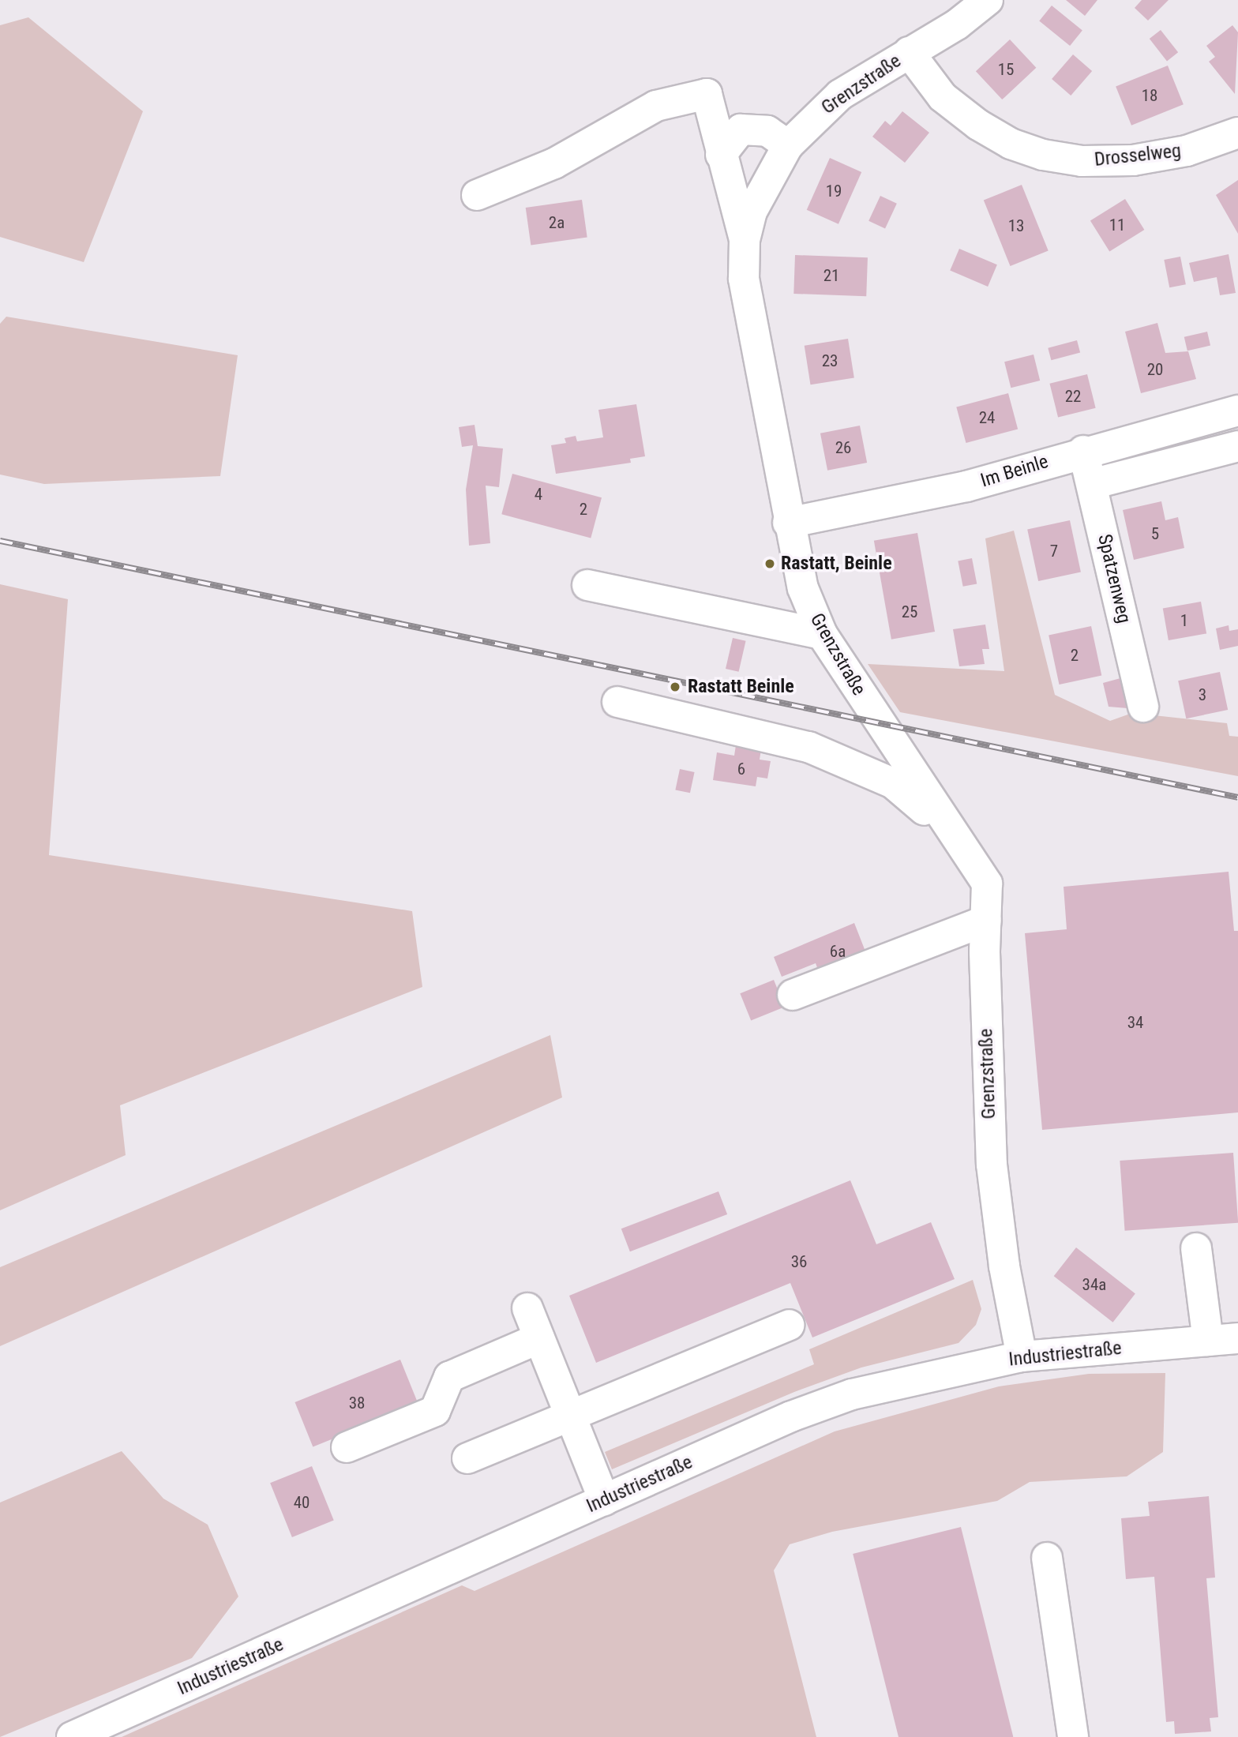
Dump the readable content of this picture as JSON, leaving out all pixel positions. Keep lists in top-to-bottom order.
{
  "streets": {
    "street": [
      "Grenzstraße",
      "Drosselweg",
      "Im Beinle",
      "Spatzenweg",
      "Industriestraße"
    ]
  },
  "crossings": [
    ["Grenzstraße", "Drosselweg"],
    ["Grenzstraße", "Im Beinle"],
    ["Grenzstraße", "Industriestraße"],
    ["Im Beinle", "Spatzenweg"]
  ],
  "places": ["Rastatt, Beinle", "Rastatt Beinle"],
  "house_numbers": [
    "15",
    "18",
    "19",
    "2a",
    "11",
    "13",
    "21",
    "23",
    "20",
    "22",
    "24",
    "26",
    "4",
    "2",
    "5",
    "7",
    "25",
    "1",
    "2",
    "3",
    "6",
    "6a",
    "34",
    "36",
    "34a",
    "38",
    "40"
  ]
}
